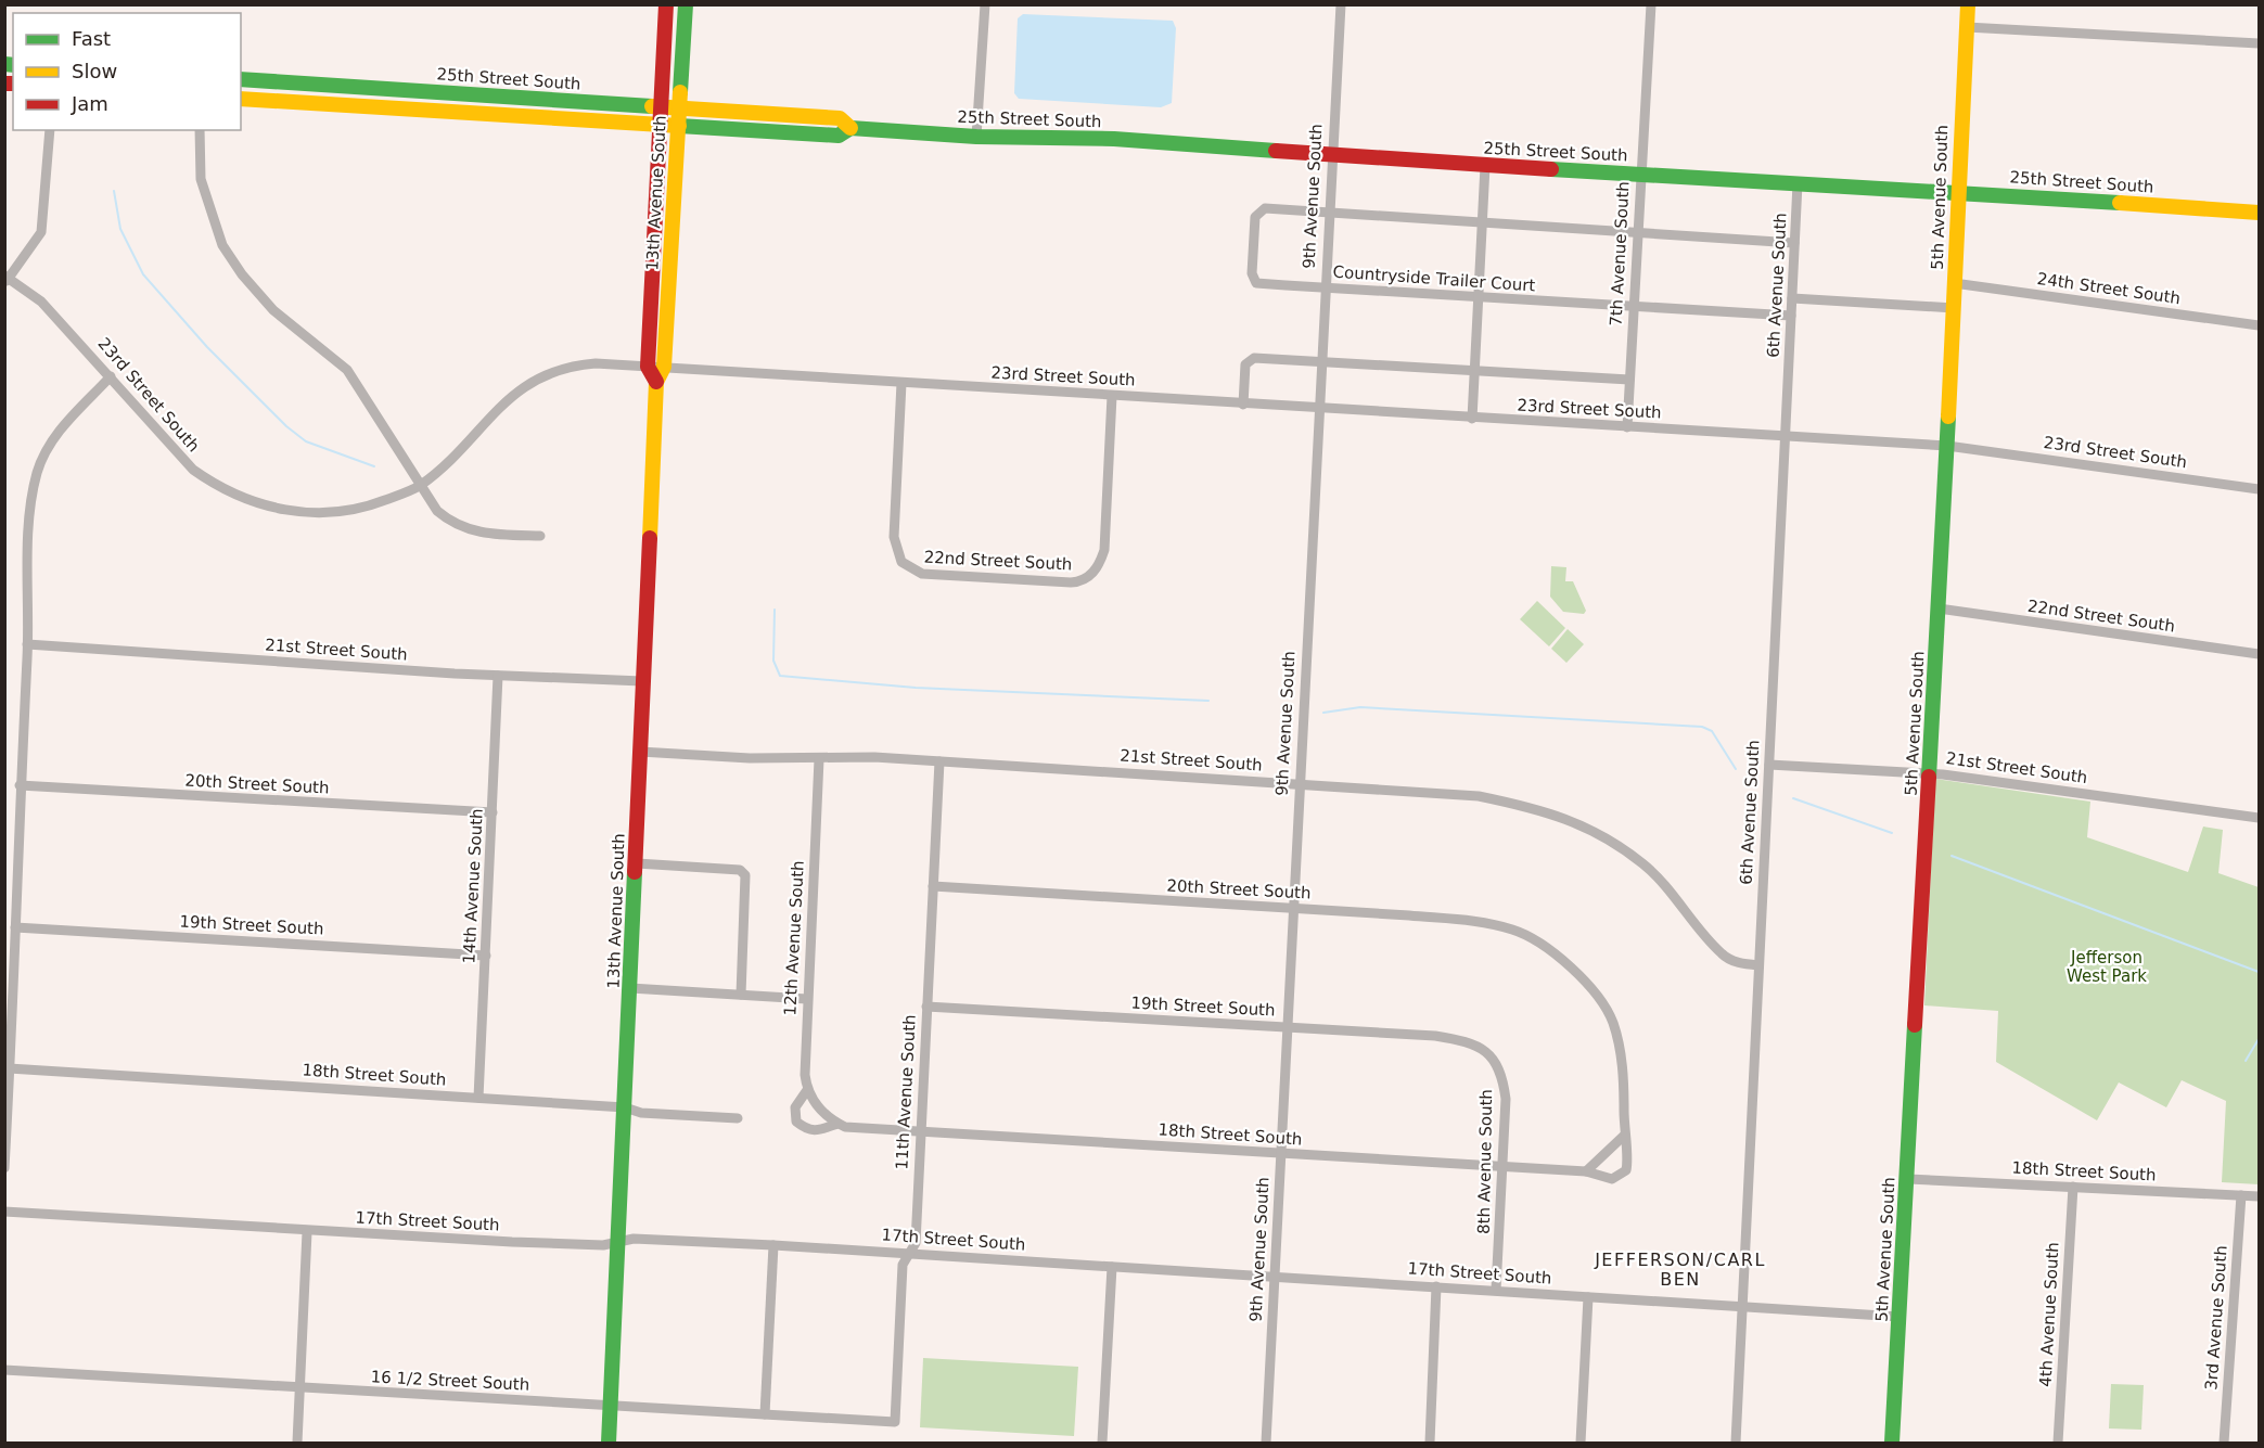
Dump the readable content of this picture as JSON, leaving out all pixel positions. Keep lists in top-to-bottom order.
{
  "streets": {
    "main road": ["25th Street South", "13th Avenue South", "5th Avenue South"],
    "street": [
      "9th Avenue South",
      "7th Avenue South",
      "Countryside Trailer Court",
      "6th Avenue South",
      "24th Street South",
      "23rd Street South",
      "22nd Street South",
      "21st Street South",
      "20th Street South",
      "14th Avenue South",
      "19th Street South",
      "12th Avenue South",
      "18th Street South",
      "11th Avenue South",
      "8th Avenue South",
      "17th Street South",
      "4th Avenue South",
      "3rd Avenue South",
      "16 1/2 Street South"
    ]
  },
  "crossings": [
    ["25th Street South", "13th Avenue South"],
    ["25th Street South", "9th Avenue South"],
    ["25th Street South", "5th Avenue South"],
    ["25th Street South", "7th Avenue South"],
    ["25th Street South", "6th Avenue South"],
    ["13th Avenue South", "23rd Street South"],
    ["13th Avenue South", "21st Street South"],
    ["13th Avenue South", "18th Street South"],
    ["13th Avenue South", "17th Street South"],
    ["13th Avenue South", "16 1/2 Street South"],
    ["9th Avenue South", "Countryside Trailer Court"],
    ["9th Avenue South", "23rd Street South"],
    ["9th Avenue South", "21st Street South"],
    ["9th Avenue South", "20th Street South"],
    ["9th Avenue South", "19th Street South"],
    ["9th Avenue South", "18th Street South"],
    ["9th Avenue South", "17th Street South"],
    ["5th Avenue South", "24th Street South"],
    ["5th Avenue South", "23rd Street South"],
    ["5th Avenue South", "22nd Street South"],
    ["5th Avenue South", "21st Street South"],
    ["5th Avenue South", "18th Street South"],
    ["5th Avenue South", "17th Street South"],
    ["7th Avenue South", "Countryside Trailer Court"],
    ["7th Avenue South", "23rd Street South"],
    ["Countryside Trailer Court", "6th Avenue South"],
    ["6th Avenue South", "23rd Street South"],
    ["6th Avenue South", "21st Street South"],
    ["6th Avenue South", "17th Street South"],
    ["23rd Street South", "22nd Street South"],
    ["21st Street South", "14th Avenue South"],
    ["21st Street South", "12th Avenue South"],
    ["21st Street South", "11th Avenue South"],
    ["20th Street South", "14th Avenue South"],
    ["20th Street South", "18th Street South"],
    ["20th Street South", "11th Avenue South"],
    ["14th Avenue South", "19th Street South"],
    ["14th Avenue South", "18th Street South"],
    ["19th Street South", "11th Avenue South"],
    ["19th Street South", "8th Avenue South"],
    ["12th Avenue South", "18th Street South"],
    ["18th Street South", "11th Avenue South"],
    ["18th Street South", "8th Avenue South"],
    ["18th Street South", "4th Avenue South"],
    ["18th Street South", "3rd Avenue South"],
    ["11th Avenue South", "17th Street South"],
    ["11th Avenue South", "16 1/2 Street South"],
    ["8th Avenue South", "17th Street South"]
  ],
  "districts": ["JEFFERSON/CARL BEN"],
  "parks": ["Jefferson West Park"],
  "legend": ["Fast", "Slow", "Jam"]
}
